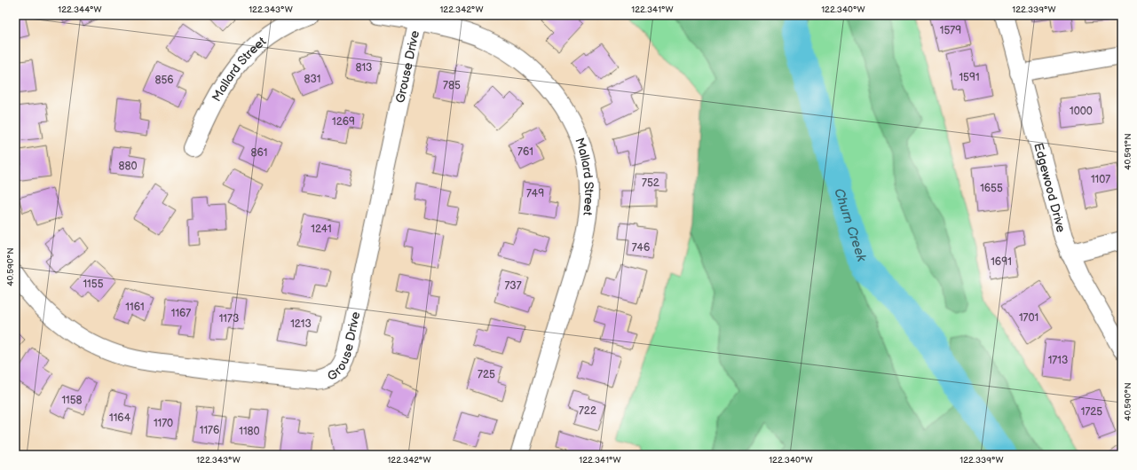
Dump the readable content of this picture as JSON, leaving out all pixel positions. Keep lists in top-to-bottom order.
{
  "streets": {
    "street": ["Grouse Drive", "Mallard Street", "Edgewood Drive"]
  },
  "crossings": [
    ["Grouse Drive", "Mallard Street"]
  ],
  "water": ["Churn Creek"],
  "house_numbers": [
    "1579",
    "813",
    "1591",
    "831",
    "856",
    "785",
    "1000",
    "1269",
    "761",
    "861",
    "880",
    "1107",
    "752",
    "1655",
    "749",
    "1241",
    "746",
    "1691",
    "1155",
    "737",
    "1161",
    "1167",
    "1701",
    "1173",
    "1213",
    "1713",
    "725",
    "1158",
    "722",
    "1725",
    "1164",
    "1170",
    "1176",
    "1180"
  ],
  "coordinates": [
    "122.344°W",
    "122.343°W",
    "122.342°W",
    "122.341°W",
    "122.340°W",
    "122.339°W",
    "40.591°N",
    "40.590°N"
  ]
}
